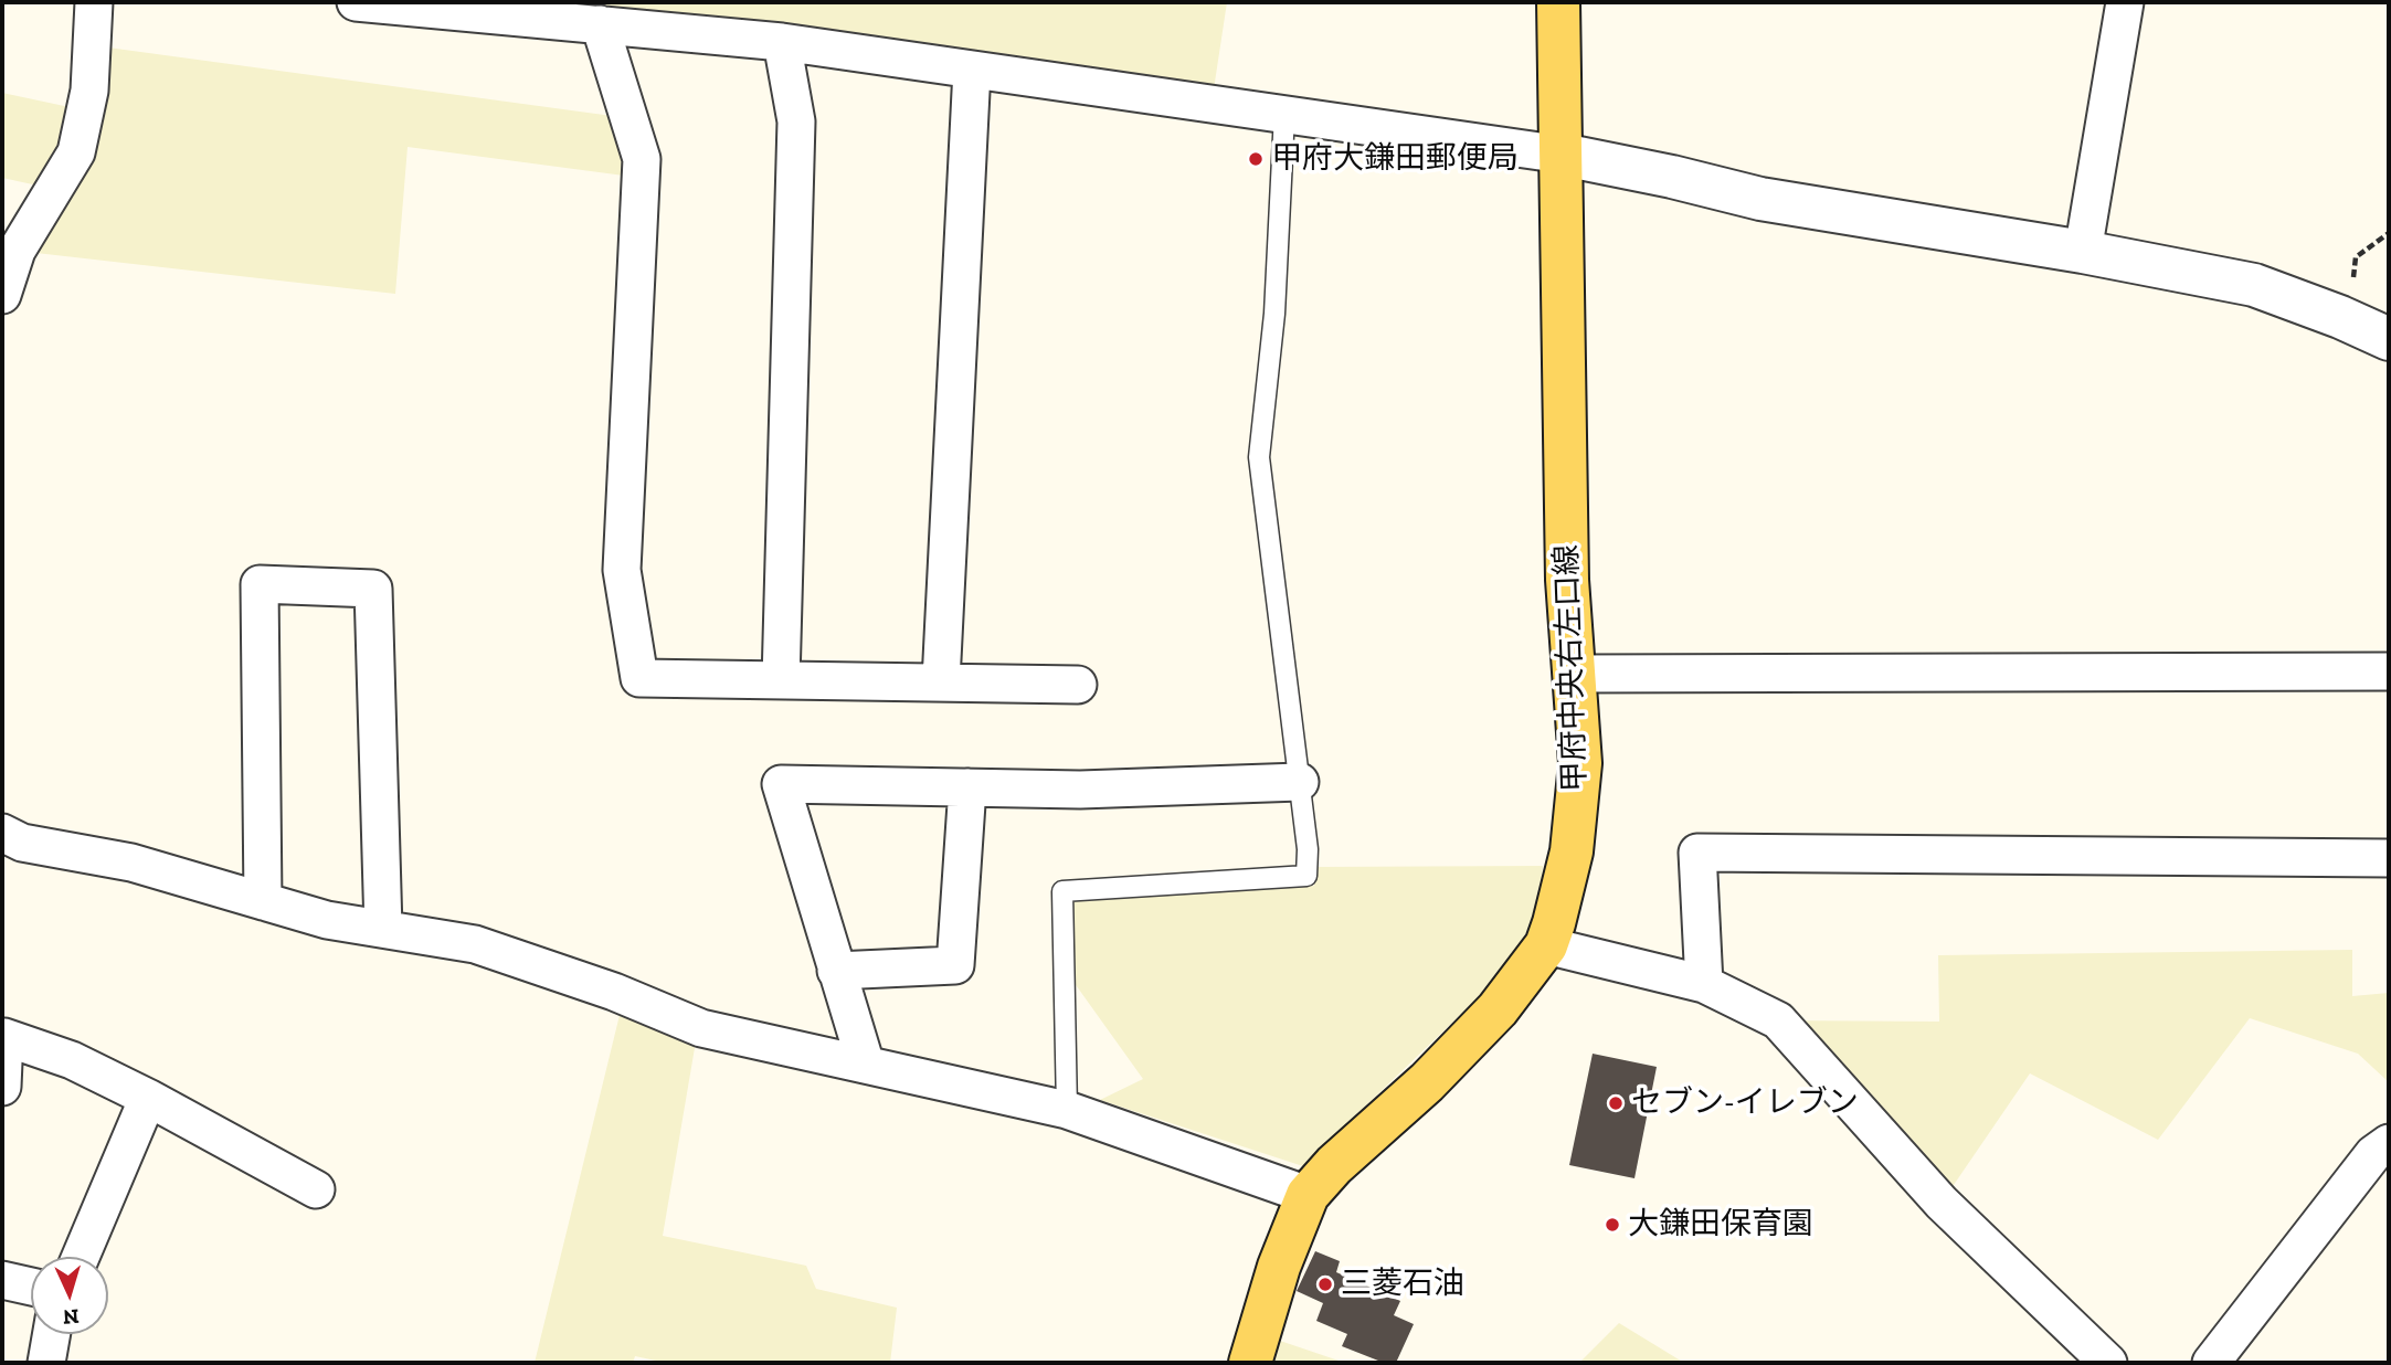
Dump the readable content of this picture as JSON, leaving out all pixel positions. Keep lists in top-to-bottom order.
{
  "streets": {
    "main road": ["甲府中央右左口線"]
  },
  "places": [
    "甲府大鎌田郵便局",
    "セブン-イレブン",
    "大鎌田保育園",
    "三菱石油"
  ],
  "north": "bottom"
}
